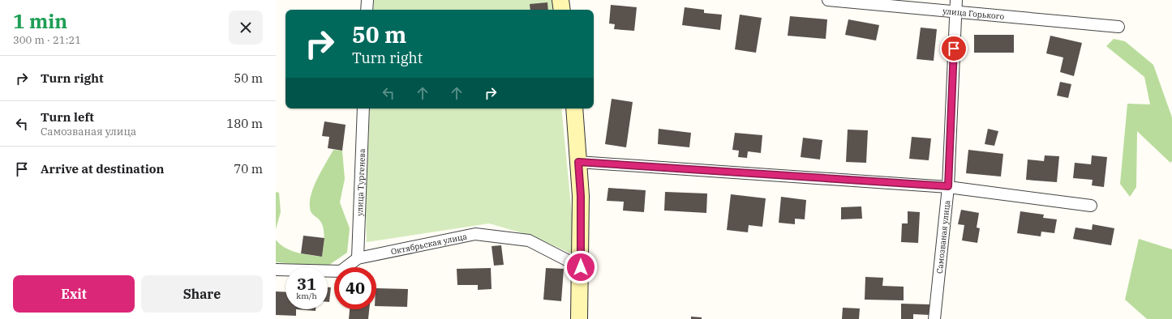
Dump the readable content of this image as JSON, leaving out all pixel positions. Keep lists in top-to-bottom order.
{
  "streets": {
    "street": [
      "улица Горького",
      "улица Тургенева",
      "Самозваная улица",
      "Октябрьская улица"
    ]
  },
  "crossings": [
    ["улица Горького", "Самозваная улица"],
    ["улица Тургенева", "Октябрьская улица"]
  ],
  "page": {
    "heading": ["1 min", "300 m · 21:21"],
    "turn": ["50 m", "Turn right"],
    "list": [
      {
        "name": "Turn right",
        "value": "50 m"
      },
      {
        "name": "Turn left",
        "note": "Самозваная улица",
        "value": "180 m"
      },
      {
        "name": "Arrive at destination",
        "value": "70 m"
      }
    ],
    "speed": "31 km/h",
    "limit": "40",
    "buttons": ["Exit", "Share"]
  }
}
